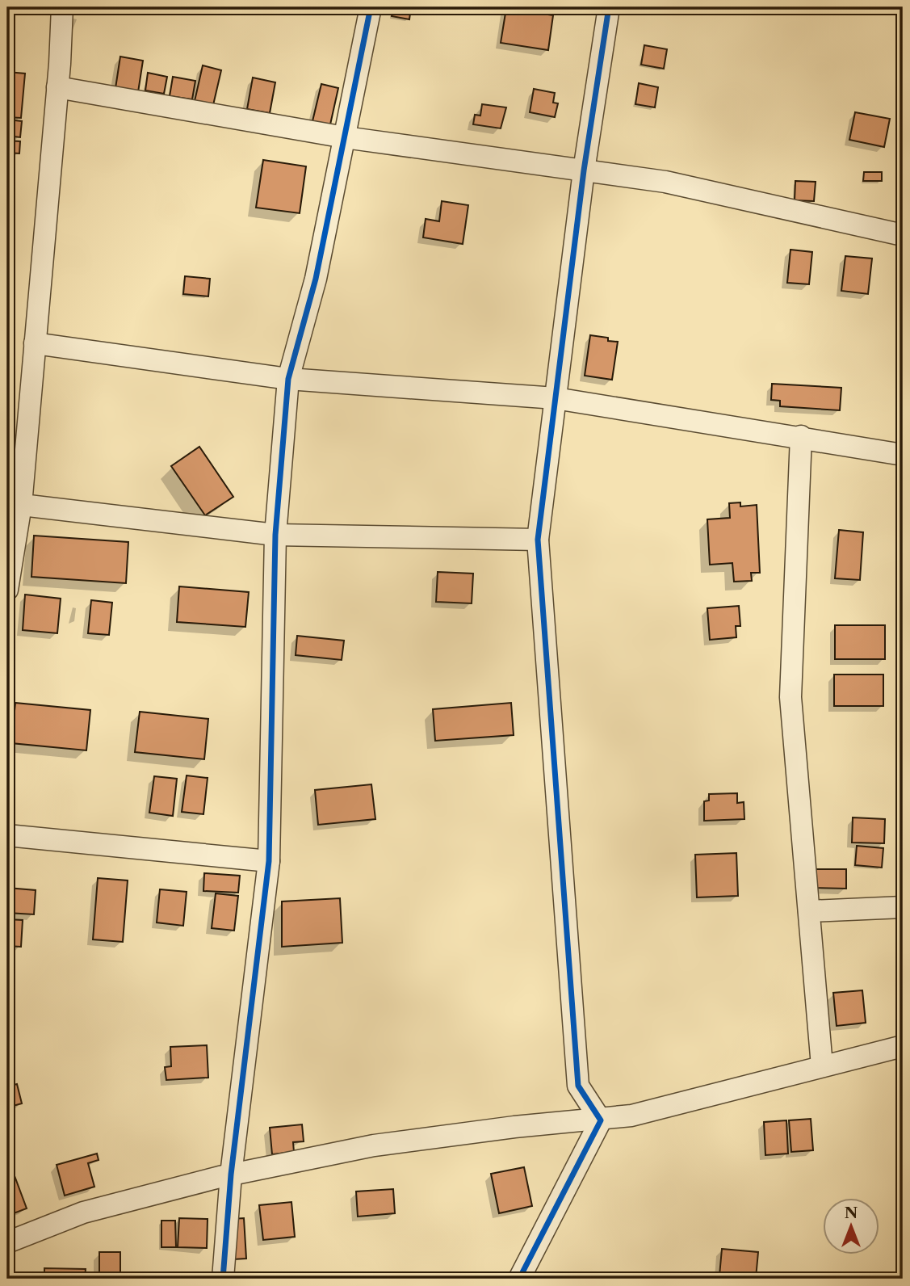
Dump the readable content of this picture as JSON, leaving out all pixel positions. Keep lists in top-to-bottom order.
{
  "north": "top"
}
